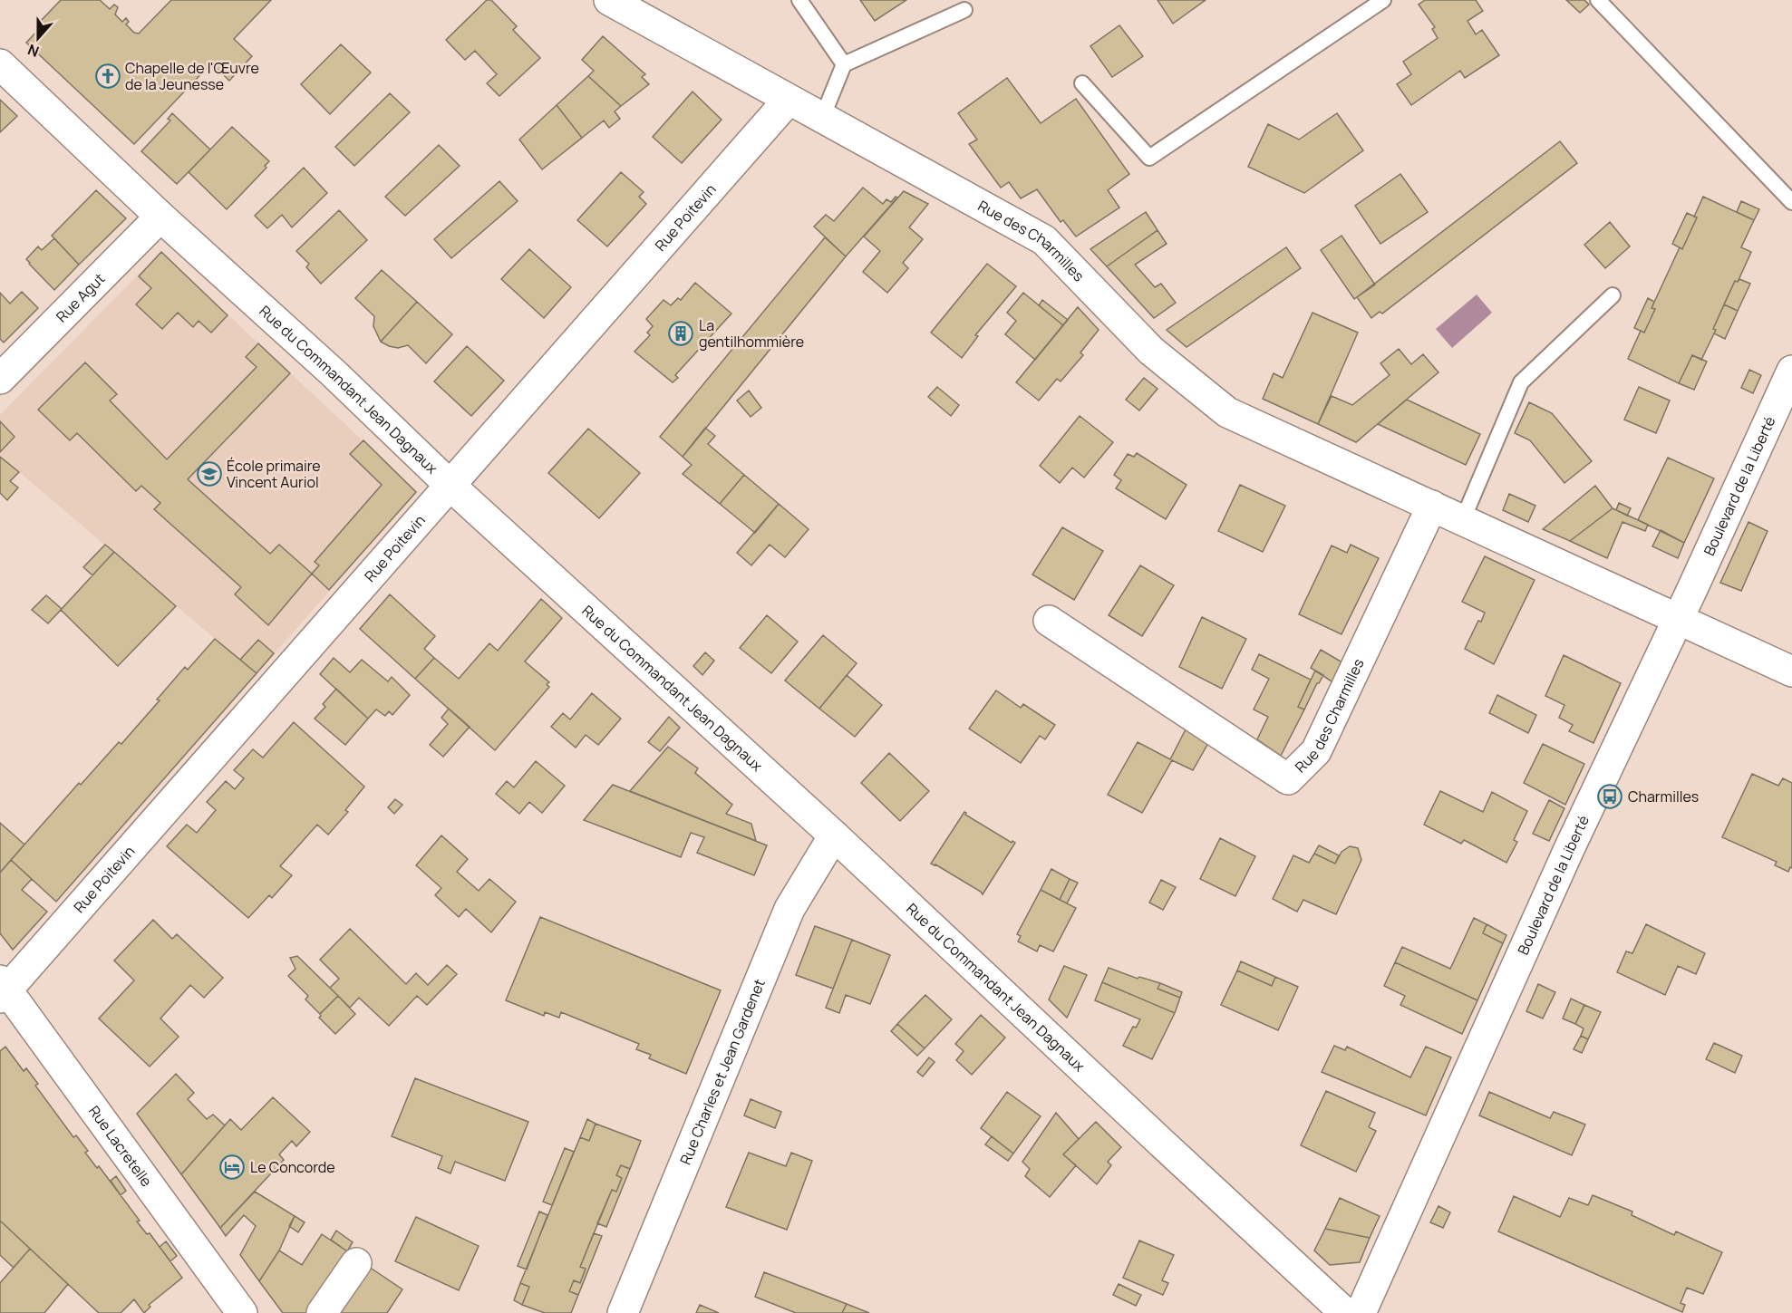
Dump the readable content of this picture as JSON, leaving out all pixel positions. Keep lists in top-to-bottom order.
{
  "streets": {
    "street": [
      "Rue Poitevin",
      "Rue des Charmilles",
      "Rue Agut",
      "Rue du Commandant Jean Dagnaux",
      "Boulevard de la Liberté",
      "Rue Charles et Jean Gardenet",
      "Rue Lacretelle"
    ]
  },
  "crossings": [
    ["Rue Poitevin", "Rue des Charmilles"],
    ["Rue Poitevin", "Rue du Commandant Jean Dagnaux"],
    ["Rue Poitevin", "Rue Lacretelle"],
    ["Rue des Charmilles", "Boulevard de la Liberté"],
    ["Rue Agut", "Rue du Commandant Jean Dagnaux"],
    ["Rue du Commandant Jean Dagnaux", "Rue Charles et Jean Gardenet"]
  ],
  "places": {
    "church": ["Chapelle de l'Œuvre de la Jeunesse"],
    "building": ["La gentilhommière"],
    "school or university": ["École primaire Vincent Auriol"],
    "bus stop": ["Charmilles"],
    "hotel": ["Le Concorde"]
  },
  "north": "bottom"
}
